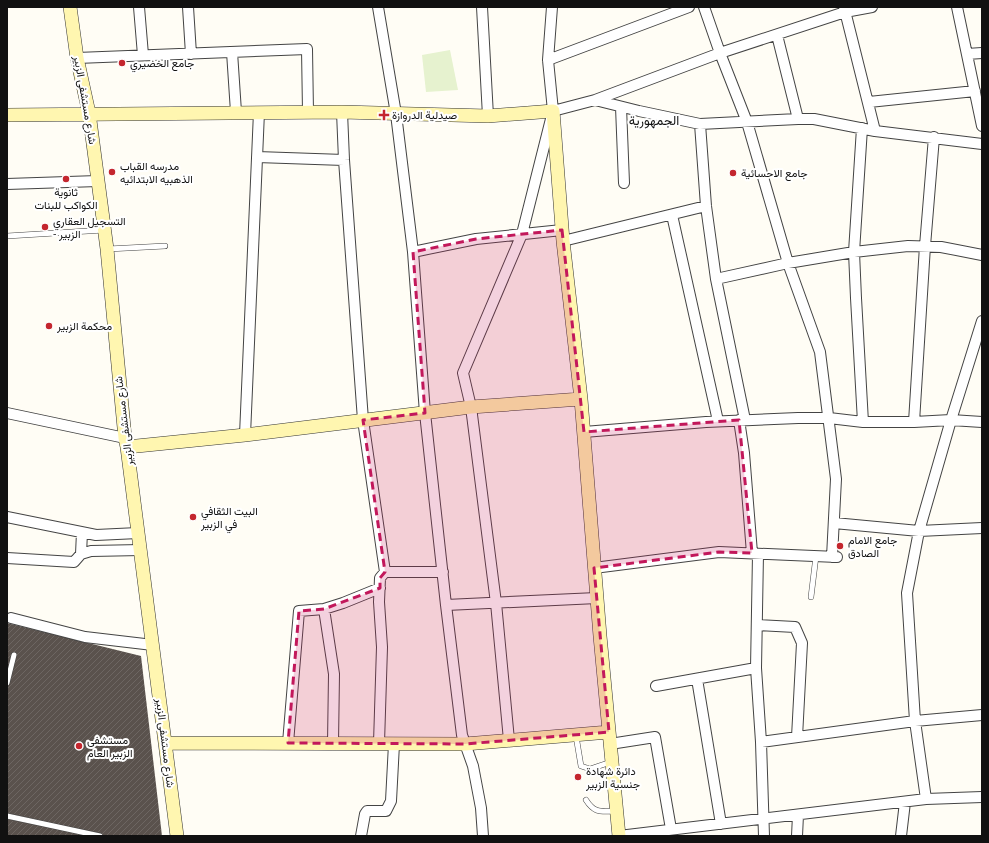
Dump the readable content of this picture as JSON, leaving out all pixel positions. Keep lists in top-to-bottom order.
{
  "streets": {
    "street": ["شارع مستشفى الزبير"]
  },
  "districts": ["الجمهورية"],
  "places": {
    "other": [
      "جامع الخضيري",
      "مدرسه القباب الذهبيه الابتدائيه",
      "جامع الاحسائية",
      "ثانوية الكواكب للبنات",
      "التسجيل العقاري - الزبير",
      "محكمة الزبير",
      "البيت الثقافي في الزبير",
      "جامع الامام الصادق",
      "مستشفى الزبير العام",
      "دائرة شهادة جنسية الزبير"
    ],
    "health": ["صيدلية الدروازة"]
  }
}
